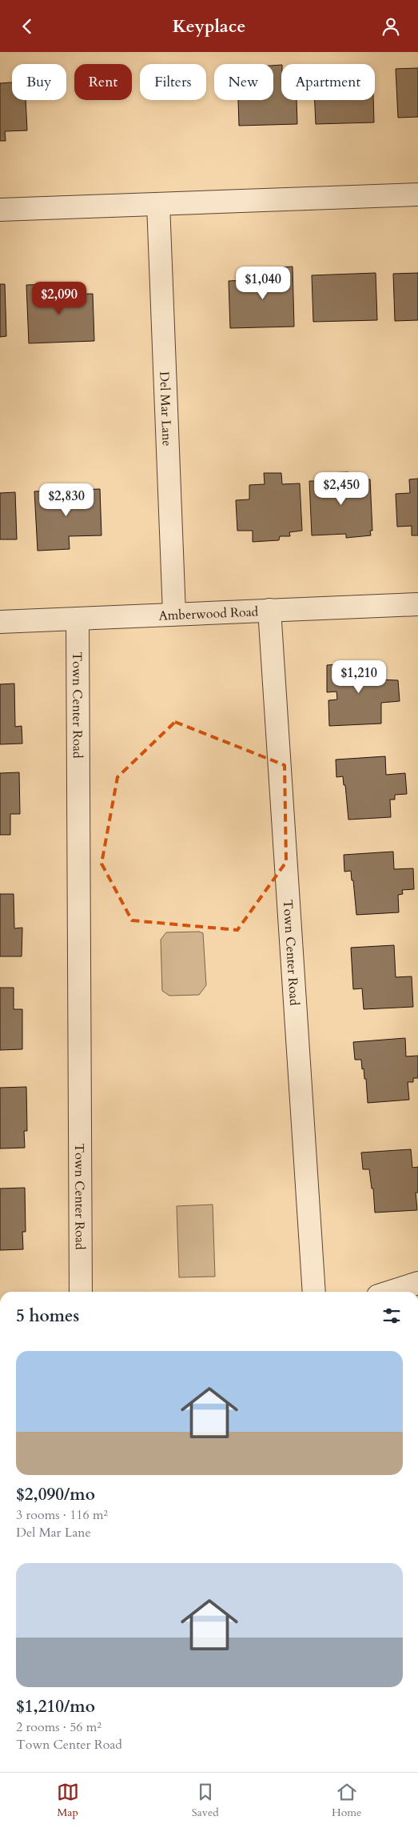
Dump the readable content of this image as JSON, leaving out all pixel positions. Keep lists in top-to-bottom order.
{
  "streets": {
    "street": ["Del Mar Lane", "Amberwood Road", "Town Center Road"]
  },
  "crossings": [
    ["Del Mar Lane", "Amberwood Road"],
    ["Amberwood Road", "Town Center Road"]
  ],
  "page": {
    "header": "Keyplace",
    "chip": [
      "Buy",
      "Rent",
      "Filters",
      "New",
      "Apartment"
    ],
    "price": [
      "$1,040",
      "$2,090",
      "$2,450",
      "$2,830",
      "$1,210"
    ],
    "heading": "5 homes",
    "list": [
      {
        "name": "$2,090/mo",
        "note": "3 rooms · 116 m² · Del Mar Lane"
      },
      {
        "name": "$1,210/mo",
        "note": "2 rooms · 56 m² · Town Center Road"
      }
    ],
    "tabs": ["Map", "Saved", "Home"]
  }
}
